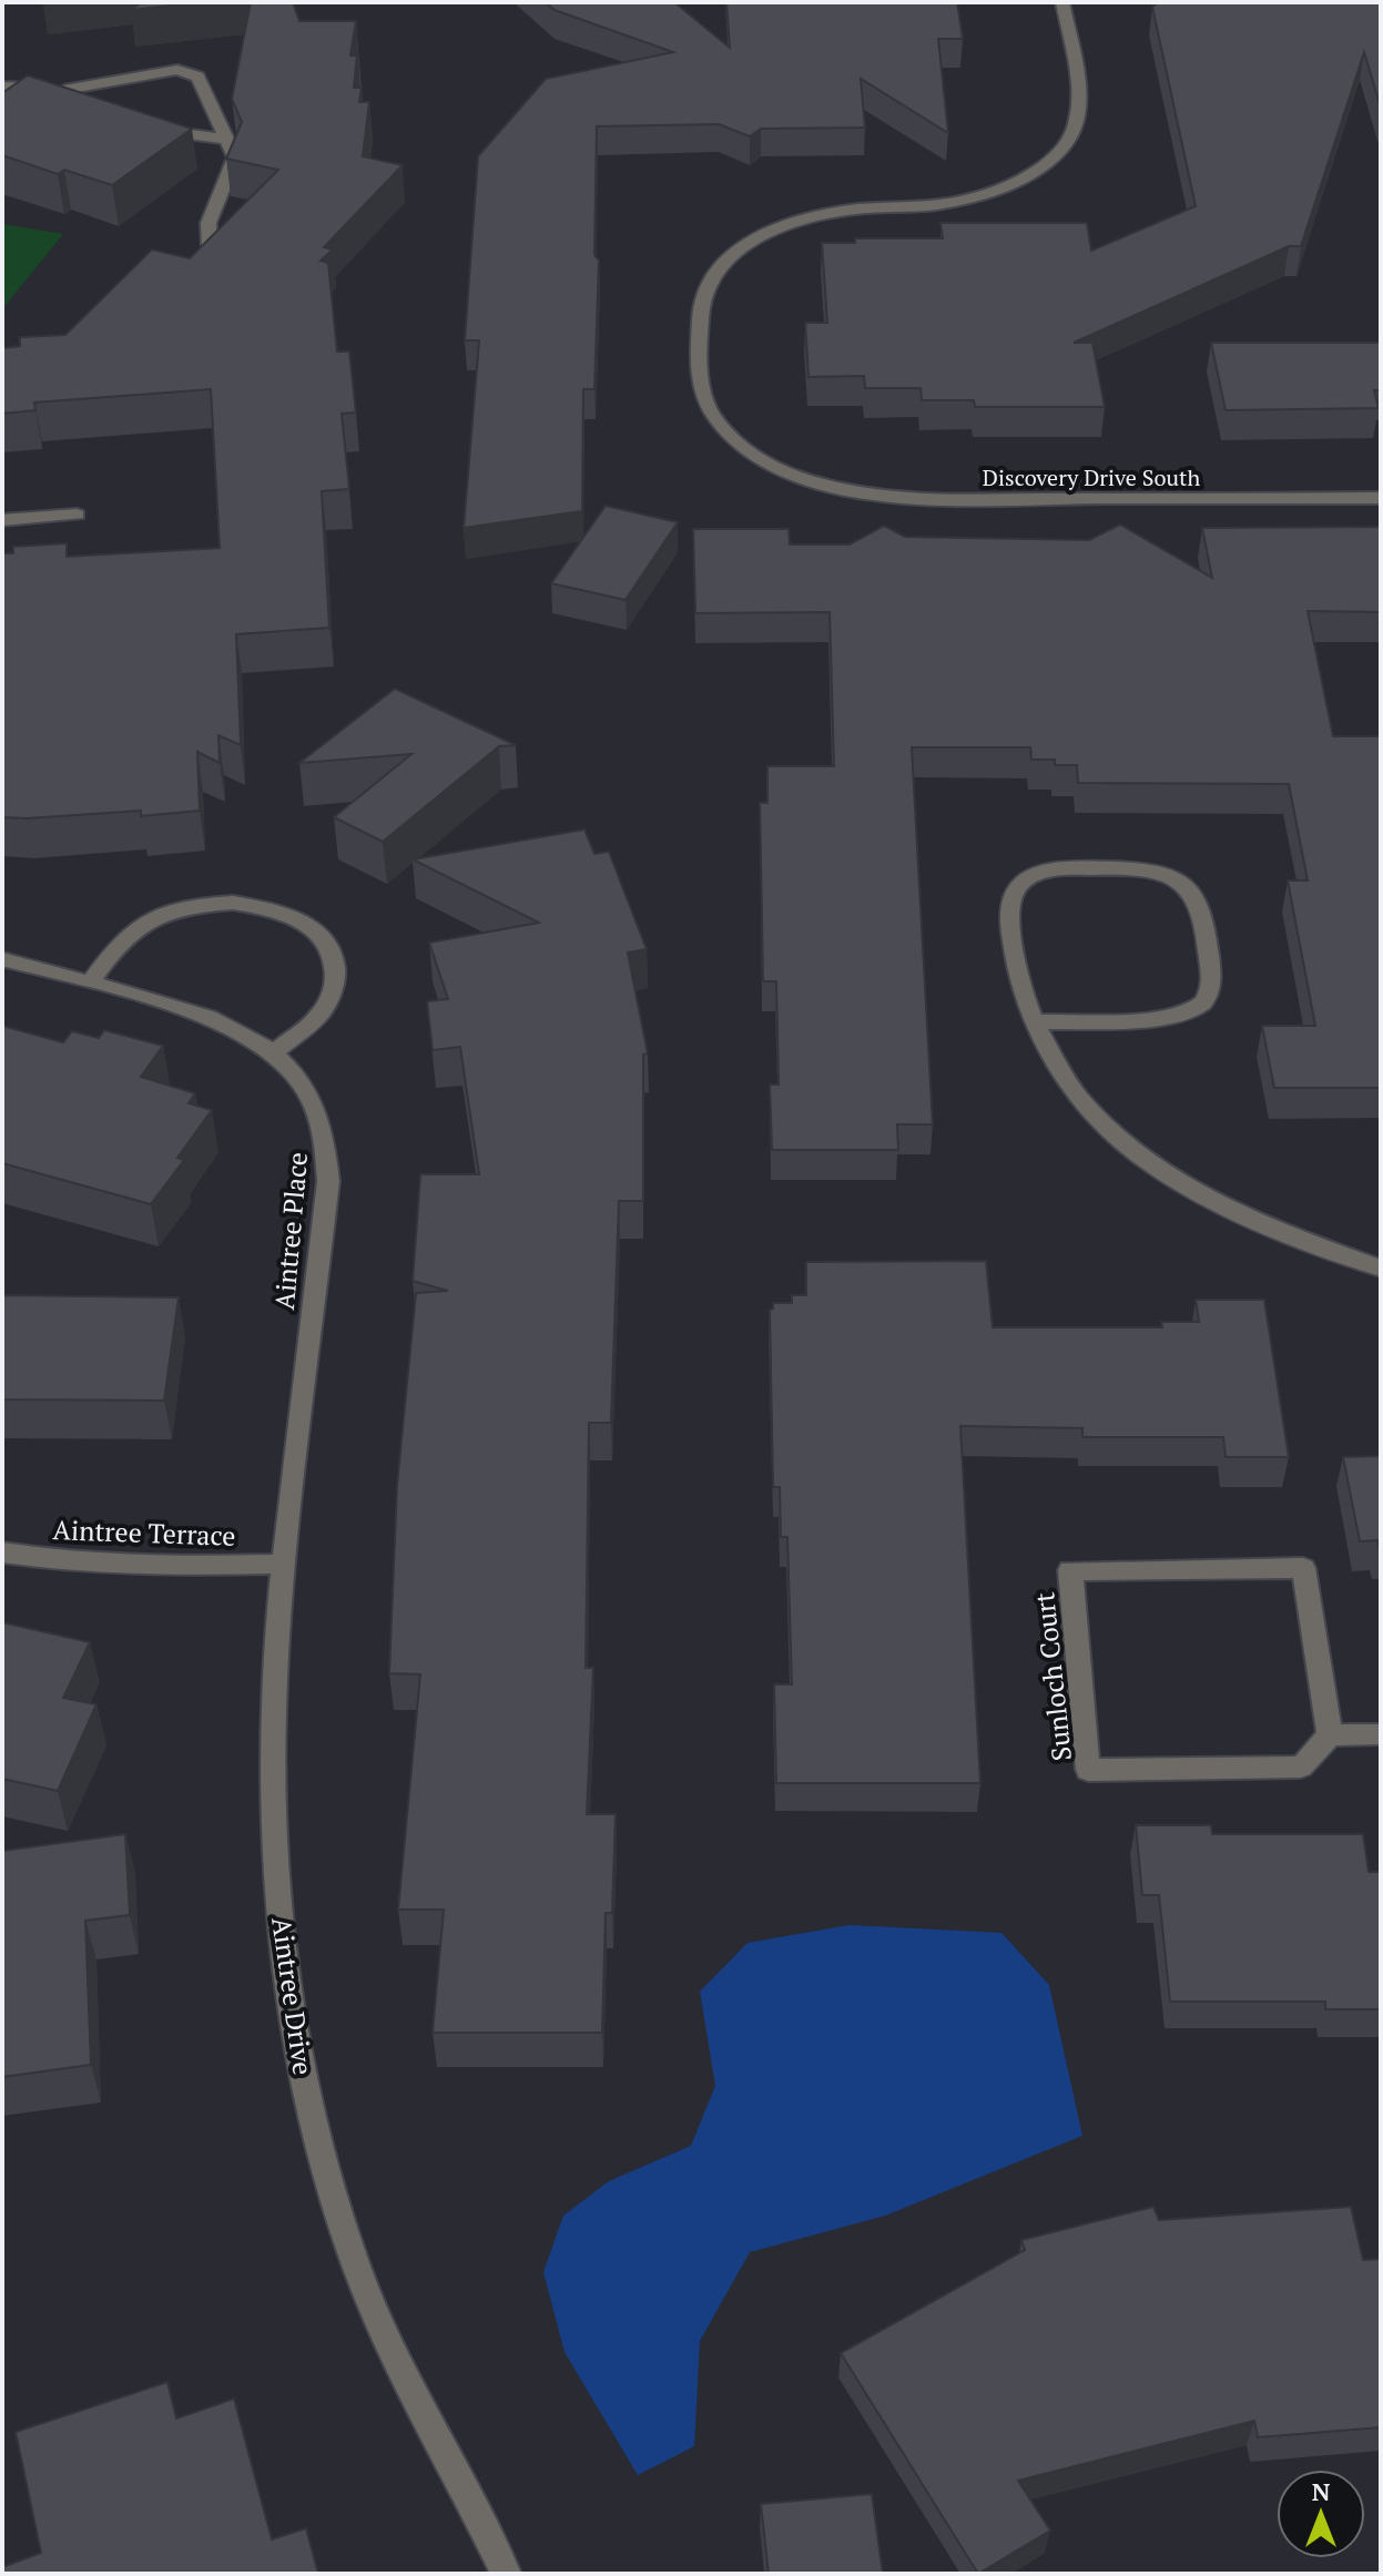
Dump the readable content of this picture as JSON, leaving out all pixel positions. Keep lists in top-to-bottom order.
{
  "streets": {
    "street": [
      "Discovery Drive South",
      "Aintree Place",
      "Aintree Terrace",
      "Sunloch Court",
      "Aintree Drive"
    ]
  },
  "crossings": [
    ["Aintree Place", "Aintree Drive"],
    ["Aintree Terrace", "Aintree Drive"]
  ],
  "north": "top"
}
